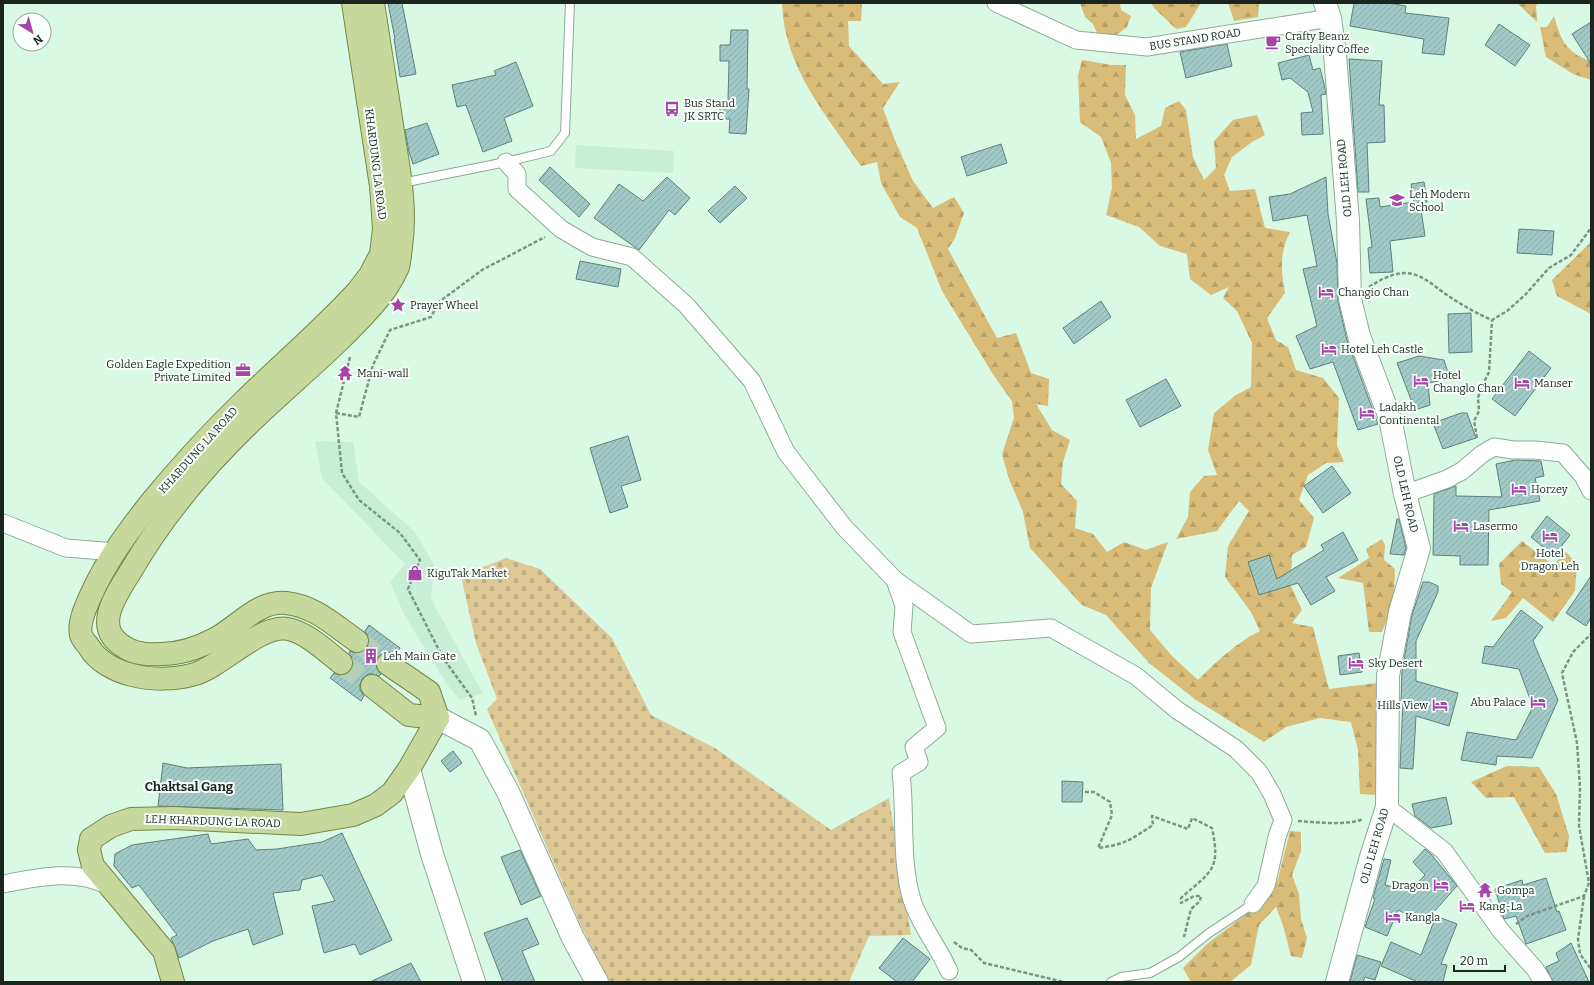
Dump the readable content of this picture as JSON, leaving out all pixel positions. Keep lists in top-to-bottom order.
{
  "streets": {
    "main road": ["KHARDUNG LA ROAD", "LEH KHARDUNG LA ROAD"],
    "street": ["BUS STAND ROAD", "OLD LEH ROAD"]
  },
  "crossings": [
    ["BUS STAND ROAD", "OLD LEH ROAD"]
  ],
  "districts": ["Chaktsal Gang"],
  "places": {
    "cafe": ["Crafty Beanz Speciality Coffee"],
    "bus stop": ["Bus Stand JK SRTC"],
    "school or university": ["Leh Modern School"],
    "hotel": [
      "Changio Chan",
      "Hotel Leh Castle",
      "Hotel Changlo Chan",
      "Manser",
      "Ladakh Continental",
      "Horzey",
      "Lasermo",
      "Hotel Dragon Leh",
      "Sky Desert",
      "Abu Palace",
      "Hills View",
      "Dragon",
      "Kang-La",
      "Kangla"
    ],
    "place": ["Prayer Wheel"],
    "office": ["Golden Eagle Expedition Private Limited"],
    "temple": ["Mani-wall", "Gompa"],
    "shop": ["KiguTak Market"],
    "building": ["Leh Main Gate"]
  },
  "scale_bar": "20 m",
  "north": "bottom right"
}
